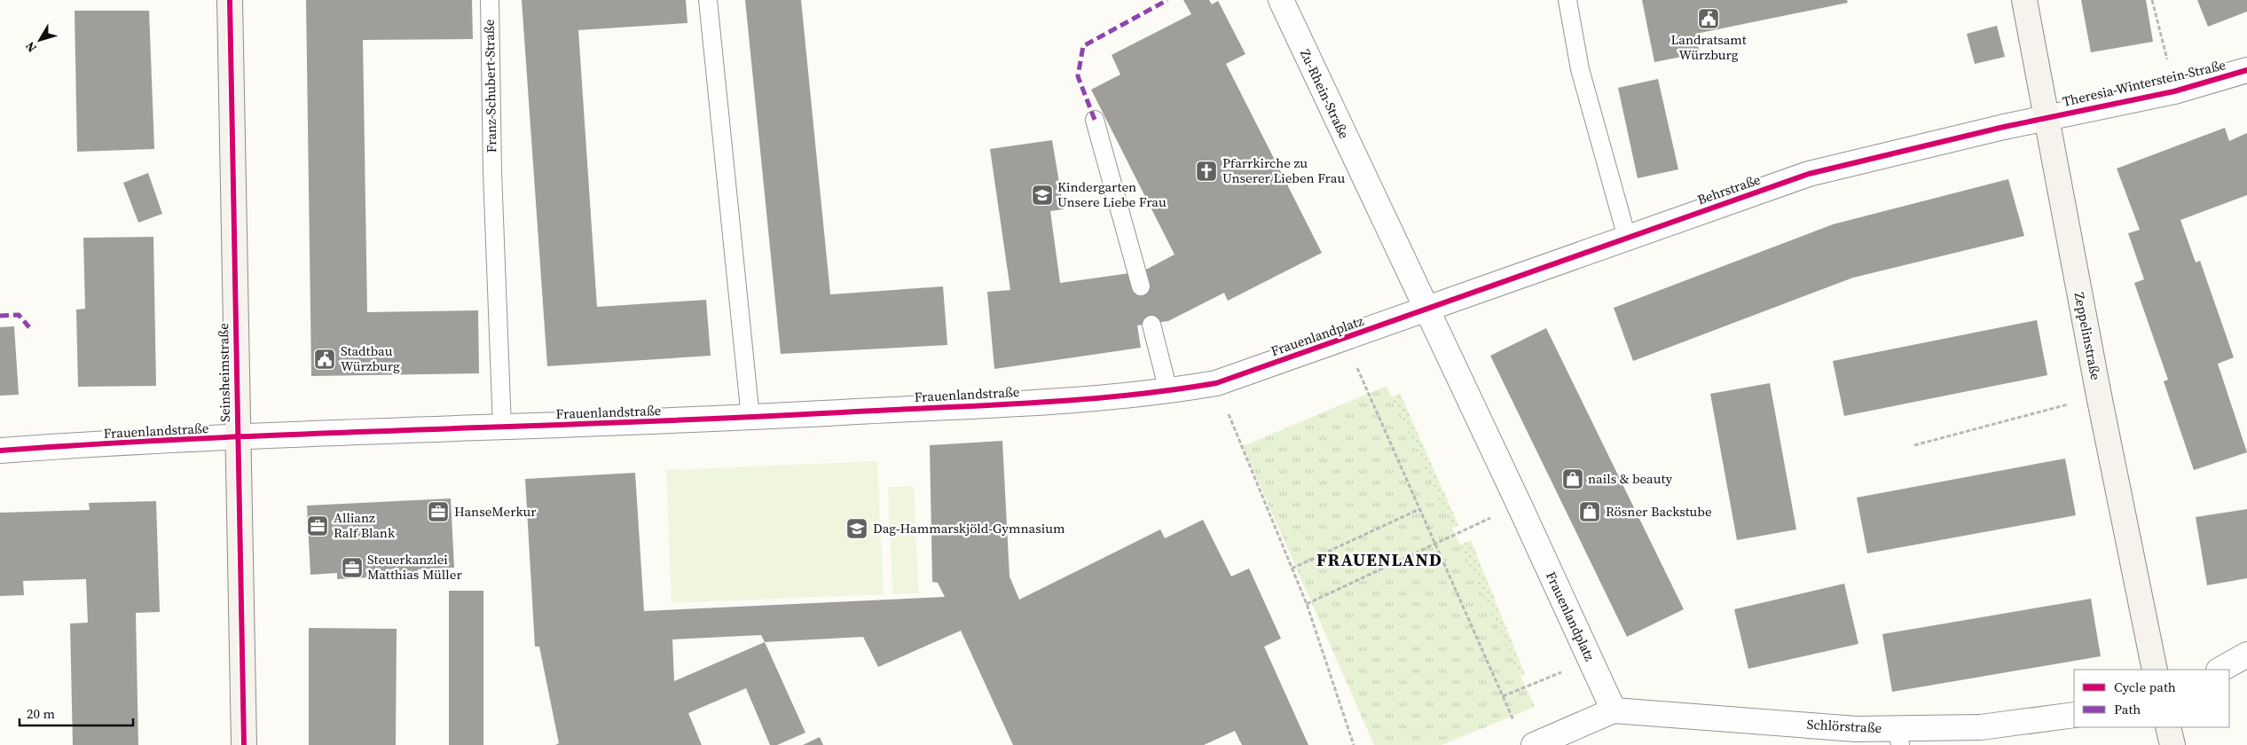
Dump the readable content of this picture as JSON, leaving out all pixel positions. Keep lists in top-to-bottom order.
{
  "streets": {
    "street": [
      "Theresia-Winterstein-Straße",
      "Zu-Rhein-Straße",
      "Behrstraße",
      "Frauenlandplatz",
      "Zeppelinstraße",
      "Seinsheimstraße",
      "Frauenlandstraße",
      "Schlörstraße"
    ],
    "lane": ["Franz-Schubert-Straße"]
  },
  "crossings": [
    ["Theresia-Winterstein-Straße", "Behrstraße"],
    ["Theresia-Winterstein-Straße", "Zeppelinstraße"],
    ["Franz-Schubert-Straße", "Frauenlandstraße"],
    ["Zu-Rhein-Straße", "Behrstraße"],
    ["Zu-Rhein-Straße", "Frauenlandplatz"],
    ["Behrstraße", "Frauenlandplatz"],
    ["Behrstraße", "Zeppelinstraße"],
    ["Frauenlandplatz", "Frauenlandstraße"],
    ["Frauenlandplatz", "Schlörstraße"],
    ["Seinsheimstraße", "Frauenlandstraße"]
  ],
  "districts": ["FRAUENLAND"],
  "places": {
    "public building": ["Landratsamt Würzburg", "Stadtbau Würzburg"],
    "church": ["Pfarrkirche zu Unserer Lieben Frau"],
    "school or university": ["Kindergarten Unsere Liebe Frau", "Dag-Hammarskjöld-Gymnasium"],
    "shop": ["nails & beauty", "Rösner Backstube"],
    "office": ["HanseMerkur", "Allianz Ralf Blank", "Steuerkanzlei Matthias Müller"]
  },
  "legend": ["Cycle path", "Path"],
  "scale_bar": "20 m",
  "north": "bottom left"
}
